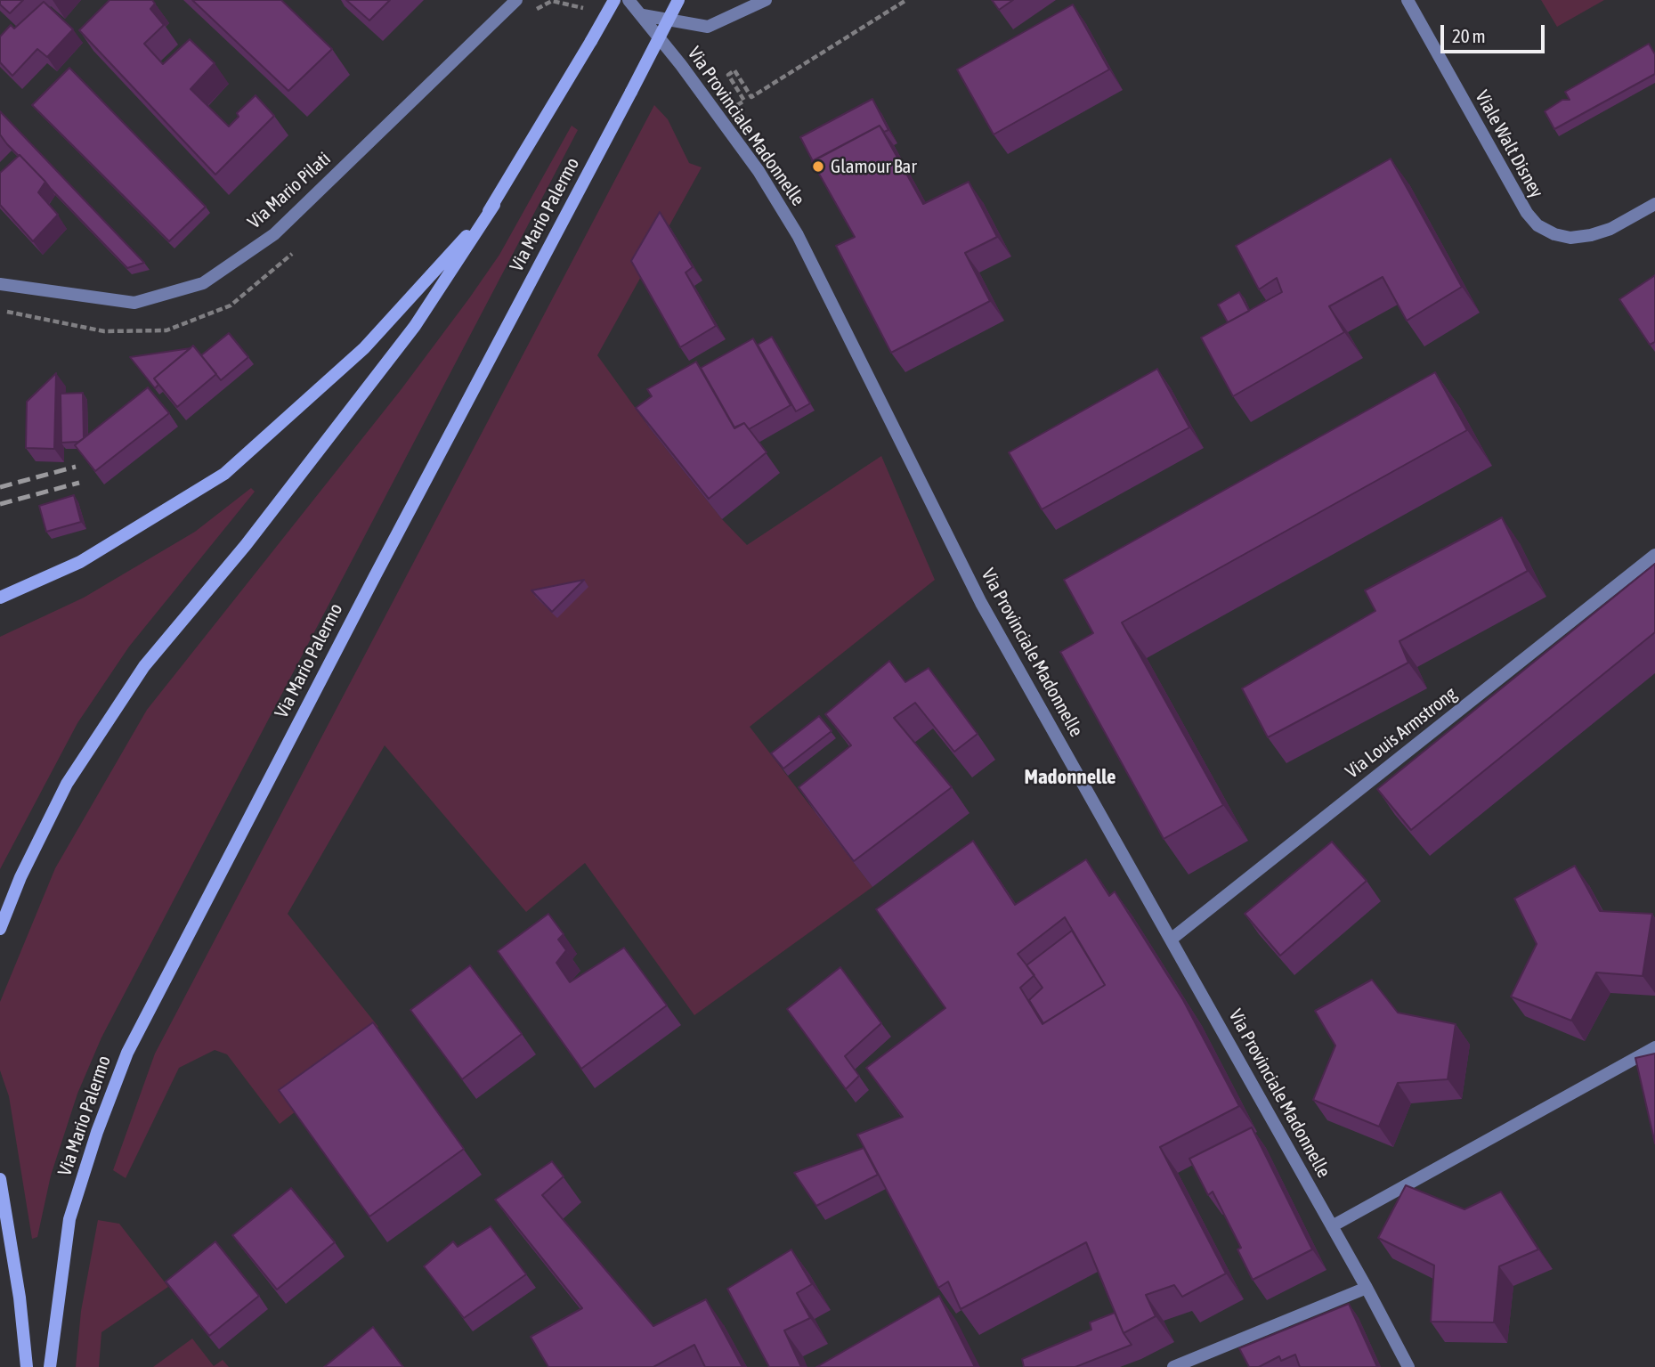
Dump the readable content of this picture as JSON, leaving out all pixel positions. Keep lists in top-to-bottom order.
{
  "streets": {
    "street": [
      "Via Provinciale Madonnelle",
      "Viale Walt Disney",
      "Via Mario Pilati",
      "Via Mario Palermo",
      "Via Louis Armstrong"
    ]
  },
  "crossings": [
    ["Via Provinciale Madonnelle", "Via Louis Armstrong"]
  ],
  "districts": ["Madonnelle"],
  "places": ["Glamour Bar"],
  "scale_bar": "20 m"
}
